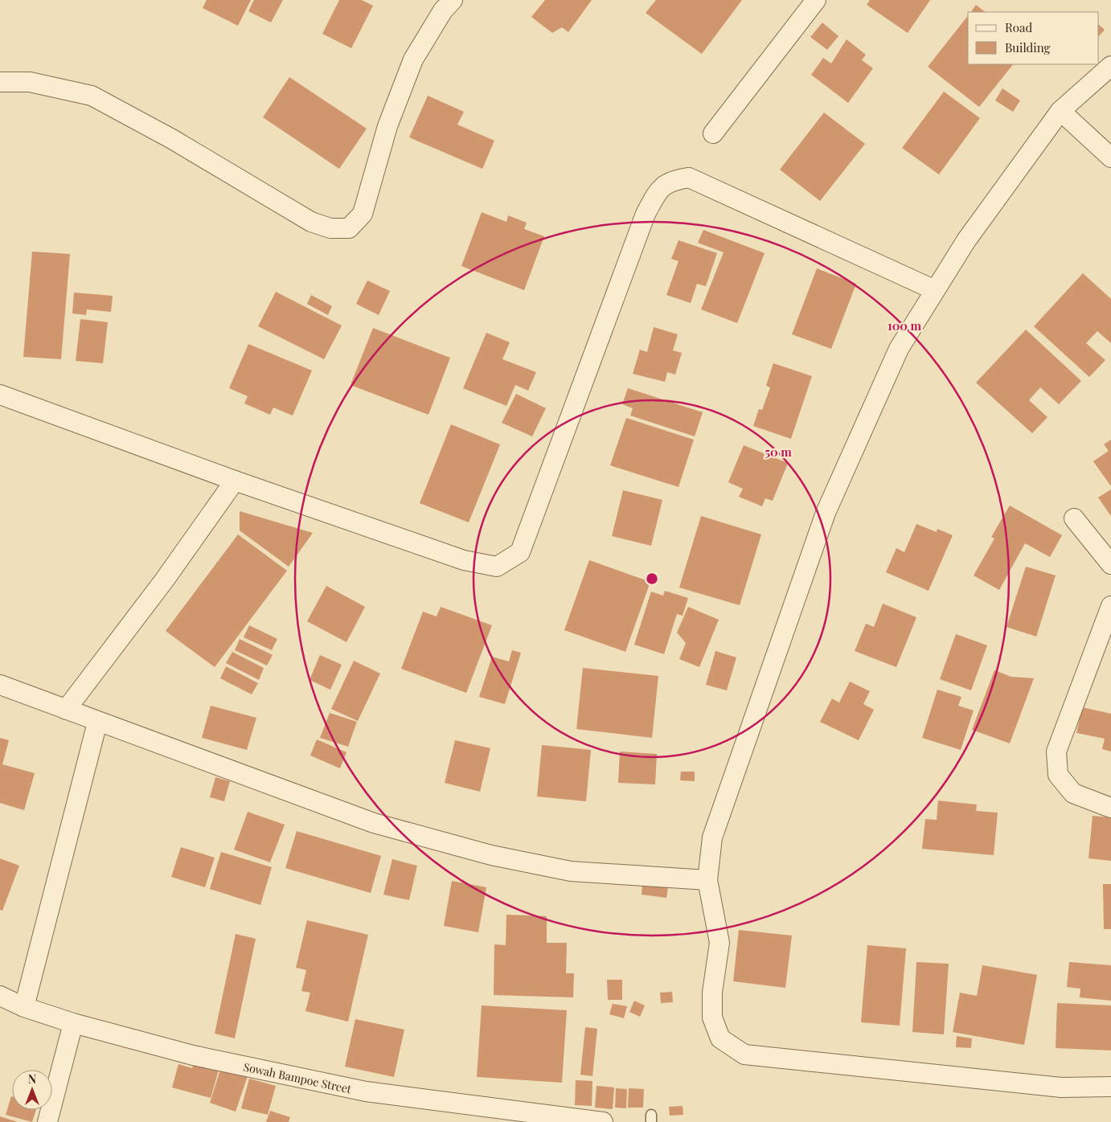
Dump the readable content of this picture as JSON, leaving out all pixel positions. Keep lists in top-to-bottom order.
{
  "streets": {
    "street": ["Sowah Bampoe Street"]
  },
  "legend": ["Road", "Building"],
  "north": "top",
  "rings": ["100 m", "50 m"]
}
